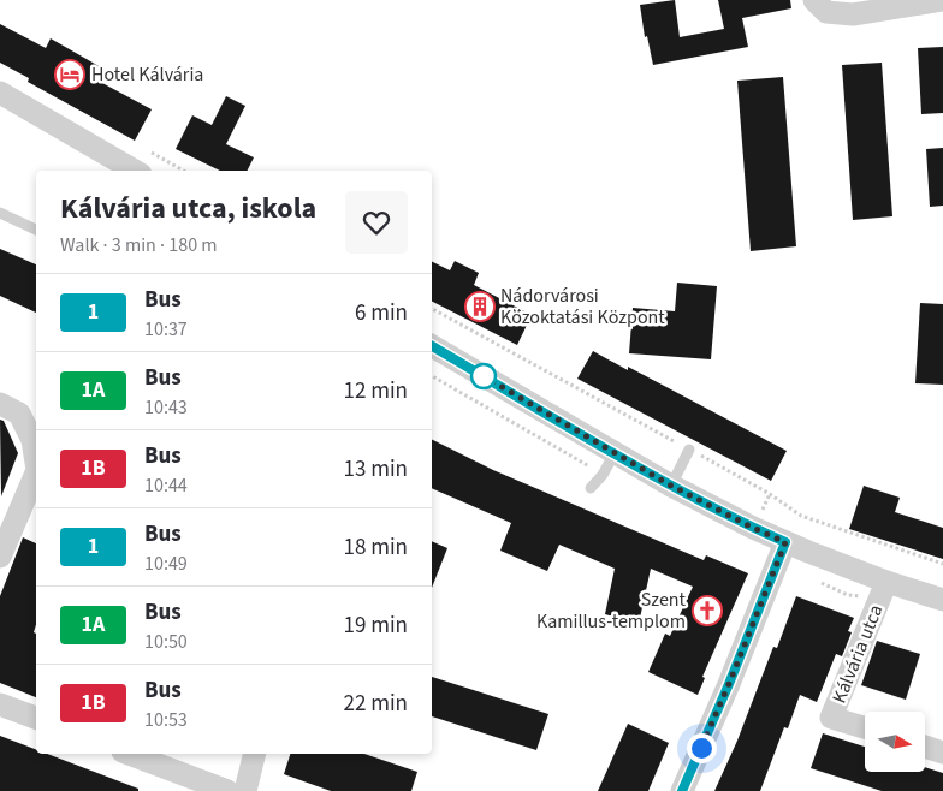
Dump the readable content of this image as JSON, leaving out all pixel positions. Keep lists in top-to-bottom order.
{
  "streets": {
    "street": ["Kálvária utca"]
  },
  "places": {
    "hotel": ["Hotel Kálvária"],
    "building": ["Nádorvárosi Közoktatási Központ"],
    "church": ["Szent Kamillus-templom"]
  },
  "lines": ["bus line 1"],
  "north": "right",
  "page": {
    "heading": ["Kálvária utca, iskola", "Walk · 3 min · 180 m"],
    "list": [
      {
        "mark": "1",
        "name": "Bus",
        "note": "10:37",
        "value": "6 min"
      },
      {
        "mark": "1A",
        "name": "Bus",
        "note": "10:43",
        "value": "12 min"
      },
      {
        "mark": "1B",
        "name": "Bus",
        "note": "10:44",
        "value": "13 min"
      },
      {
        "mark": "1",
        "name": "Bus",
        "note": "10:49",
        "value": "18 min"
      },
      {
        "mark": "1A",
        "name": "Bus",
        "note": "10:50",
        "value": "19 min"
      },
      {
        "mark": "1B",
        "name": "Bus",
        "note": "10:53",
        "value": "22 min"
      }
    ]
  }
}
